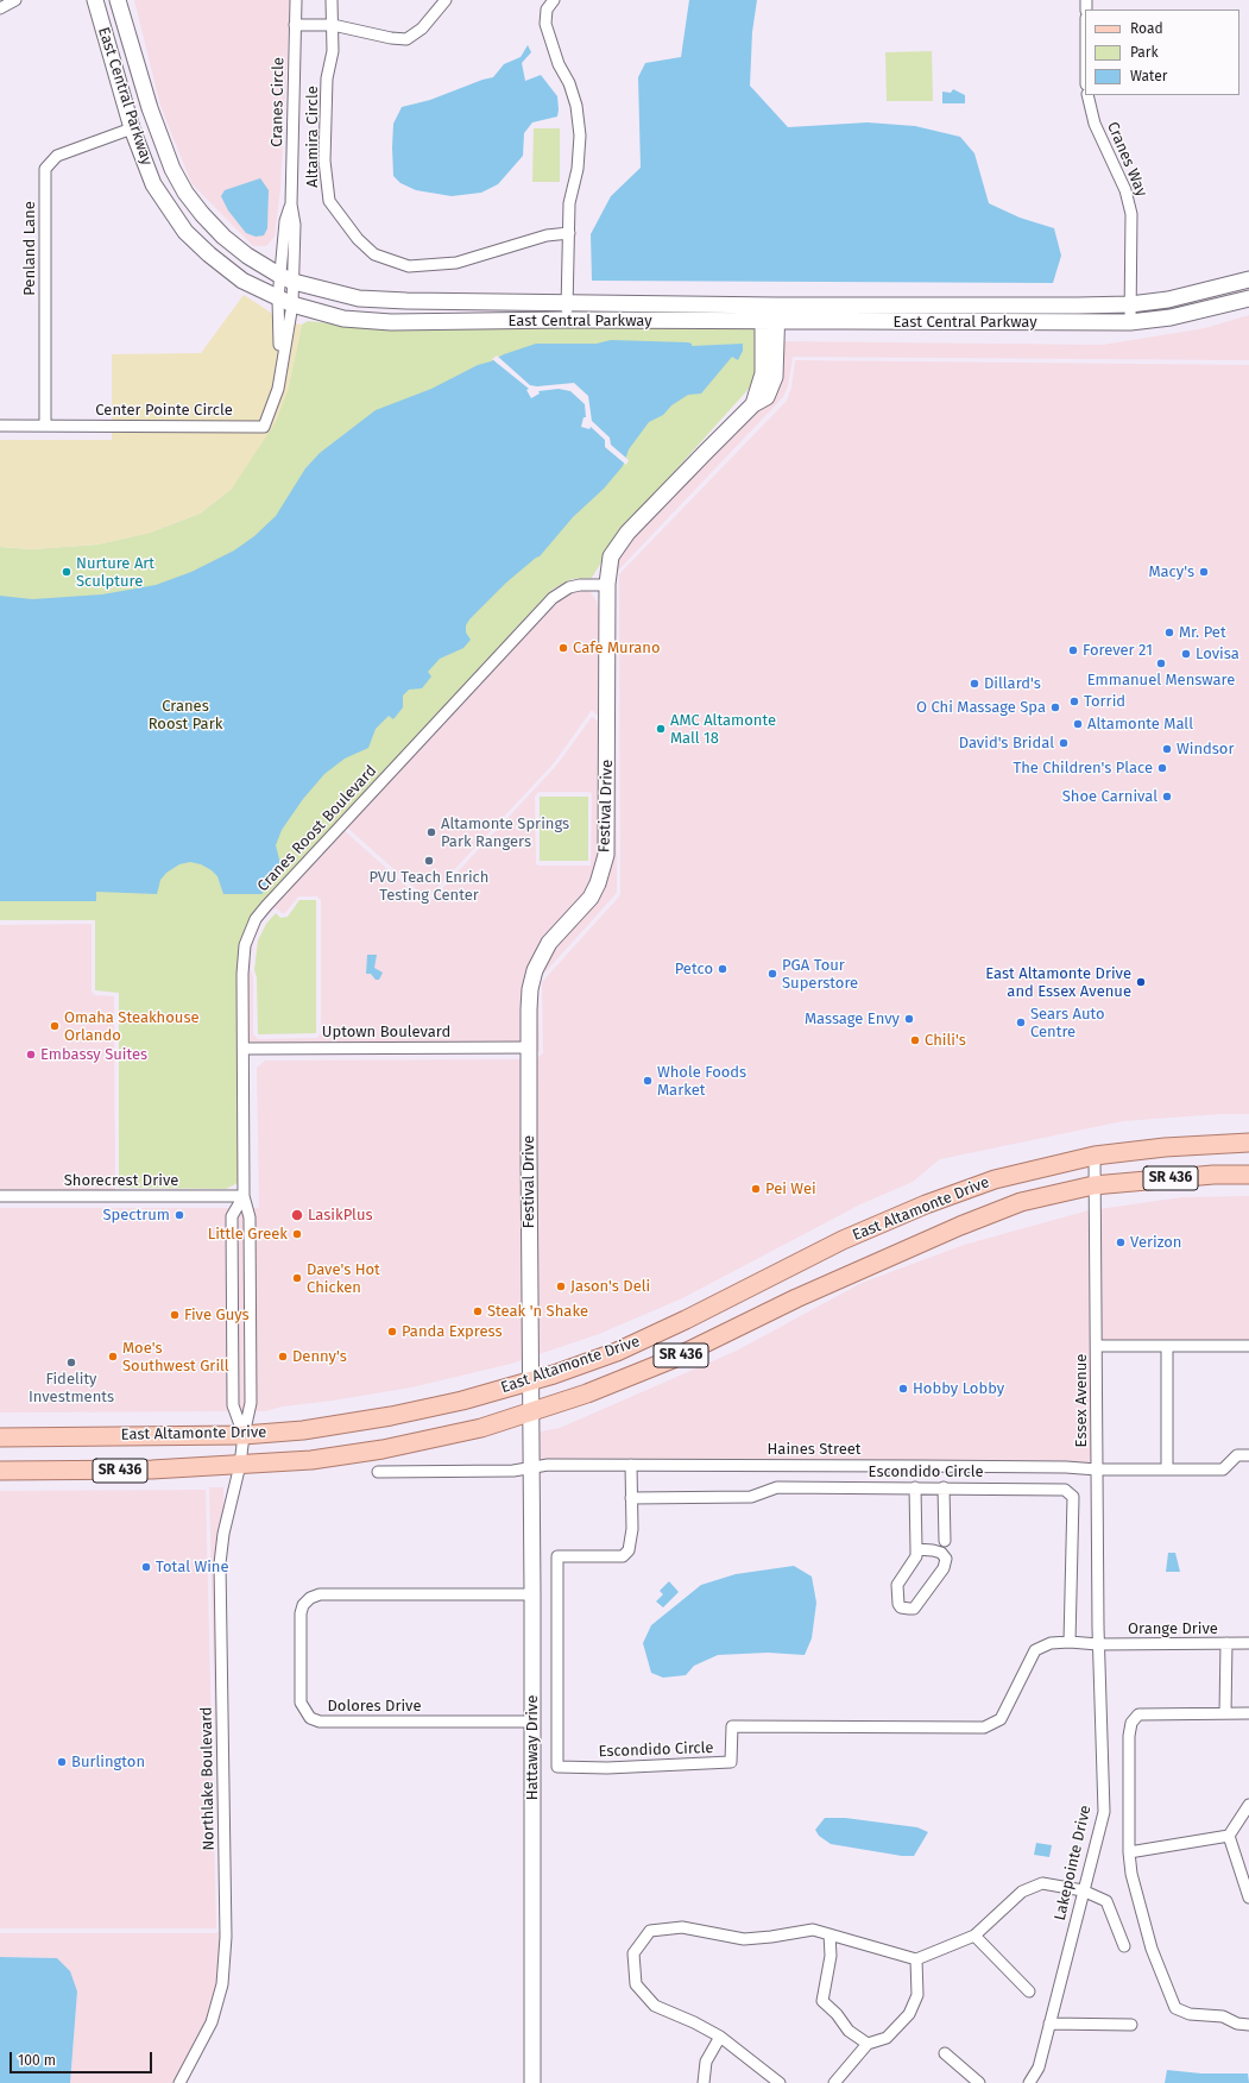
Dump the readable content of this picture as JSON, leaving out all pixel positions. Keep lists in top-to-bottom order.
{
  "streets": {
    "main road": [
      "East Central Parkway",
      "Festival Drive",
      "SR 436",
      "East Altamonte Drive",
      "Hattaway Drive"
    ],
    "street": [
      "Cranes Circle",
      "Altamira Circle",
      "Cranes Way",
      "Penland Lane",
      "Center Pointe Circle",
      "Cranes Roost Boulevard",
      "Uptown Boulevard",
      "Shorecrest Drive",
      "Essex Avenue",
      "Haines Street",
      "Escondido Circle",
      "Orange Drive",
      "Dolores Drive",
      "Northlake Boulevard",
      "Lakepointe Drive"
    ]
  },
  "crossings": [
    ["East Central Parkway", "Cranes Circle"],
    ["East Central Parkway", "Cranes Way"],
    ["East Central Parkway", "Penland Lane"],
    ["East Central Parkway", "Center Pointe Circle"],
    ["East Central Parkway", "Festival Drive"],
    ["Cranes Circle", "Center Pointe Circle"],
    ["Penland Lane", "Center Pointe Circle"],
    ["Festival Drive", "Cranes Roost Boulevard"],
    ["Festival Drive", "Uptown Boulevard"],
    ["Festival Drive", "East Altamonte Drive"],
    ["Festival Drive", "Hattaway Drive"],
    ["Cranes Roost Boulevard", "Uptown Boulevard"],
    ["Cranes Roost Boulevard", "Shorecrest Drive"],
    ["Cranes Roost Boulevard", "East Altamonte Drive"],
    ["Cranes Roost Boulevard", "Northlake Boulevard"],
    ["SR 436", "East Altamonte Drive"],
    ["SR 436", "Essex Avenue"],
    ["East Altamonte Drive", "Essex Avenue"],
    ["East Altamonte Drive", "Hattaway Drive"],
    ["East Altamonte Drive", "Northlake Boulevard"],
    ["Essex Avenue", "Haines Street"],
    ["Essex Avenue", "Escondido Circle"],
    ["Essex Avenue", "Orange Drive"],
    ["Essex Avenue", "Lakepointe Drive"],
    ["Haines Street", "Escondido Circle"],
    ["Haines Street", "Hattaway Drive"],
    ["Escondido Circle", "Orange Drive"],
    ["Escondido Circle", "Lakepointe Drive"],
    ["Orange Drive", "Lakepointe Drive"],
    ["Dolores Drive", "Hattaway Drive"]
  ],
  "parks": ["Cranes Roost Park"],
  "places": [
    "Nurture Art Sculpture",
    "Macy's",
    "Mr. Pet",
    "Cafe Murano",
    "Forever 21",
    "Lovisa",
    "Emmanuel Mensware",
    "Dillard's",
    "Torrid",
    "O Chi Massage Spa",
    "Altamonte Mall",
    "AMC Altamonte Mall 18",
    "David's Bridal",
    "Windsor",
    "The Children's Place",
    "Shoe Carnival",
    "Altamonte Springs Park Rangers",
    "PVU Teach Enrich Testing Center",
    "Petco",
    "PGA Tour Superstore",
    "East Altamonte Drive and Essex Avenue",
    "Massage Envy",
    "Sears Auto Centre",
    "Omaha Steakhouse Orlando",
    "Chili's",
    "Embassy Suites",
    "Whole Foods Market",
    "Pei Wei",
    "Spectrum",
    "LasikPlus",
    "Little Greek",
    "Verizon",
    "Dave's Hot Chicken",
    "Jason's Deli",
    "Steak 'n Shake",
    "Five Guys",
    "Panda Express",
    "Moe's Southwest Grill",
    "Denny's",
    "Fidelity Investments",
    "Hobby Lobby",
    "Total Wine",
    "Burlington"
  ],
  "legend": ["Road", "Park", "Water"],
  "scale_bar": "100 m"
}
